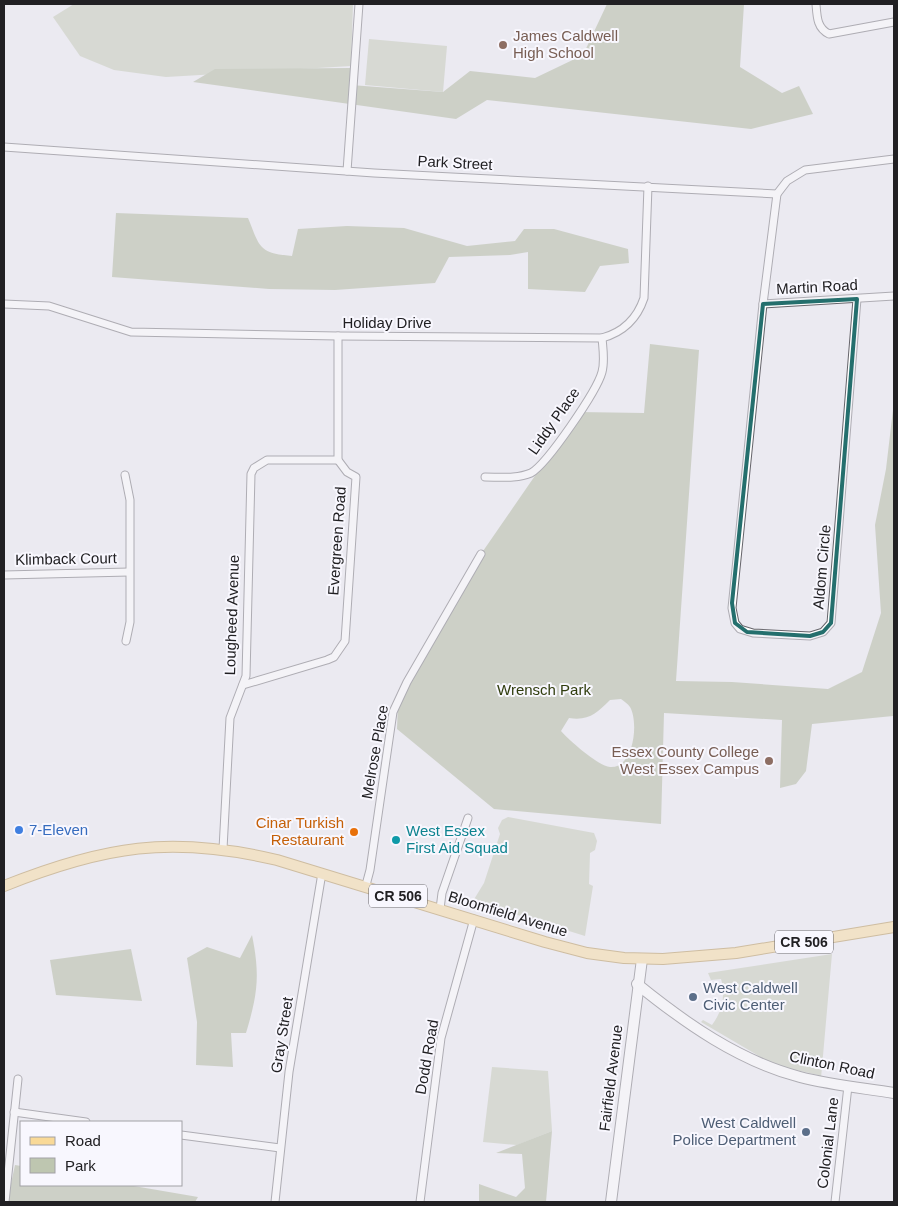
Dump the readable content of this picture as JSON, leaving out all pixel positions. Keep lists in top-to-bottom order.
{
  "streets": {
    "main road": ["CR 506", "Bloomfield Avenue"],
    "street": [
      "Park Street",
      "Martin Road",
      "Holiday Drive",
      "Liddy Place",
      "Evergreen Road",
      "Klimback Court",
      "Aldom Circle",
      "Lougheed Avenue",
      "Melrose Place",
      "Gray Street",
      "Dodd Road",
      "Clinton Road",
      "Fairfield Avenue",
      "Colonial Lane"
    ]
  },
  "crossings": [
    ["Park Street", "Martin Road"],
    ["Park Street", "Holiday Drive"],
    ["Martin Road", "Aldom Circle"],
    ["Holiday Drive", "Liddy Place"],
    ["Evergreen Road", "Lougheed Avenue"],
    ["Lougheed Avenue", "Bloomfield Avenue"],
    ["Melrose Place", "Bloomfield Avenue"],
    ["Bloomfield Avenue", "Gray Street"],
    ["Bloomfield Avenue", "Dodd Road"],
    ["Bloomfield Avenue", "Fairfield Avenue"],
    ["Clinton Road", "Fairfield Avenue"],
    ["Clinton Road", "Colonial Lane"]
  ],
  "parks": ["Wrensch Park"],
  "places": [
    "James Caldwell High School",
    "Essex County College West Essex Campus",
    "7-Eleven",
    "Cinar Turkish Restaurant",
    "West Essex First Aid Squad",
    "West Caldwell Civic Center",
    "West Caldwell Police Department"
  ],
  "legend": ["Road", "Park"]
}
